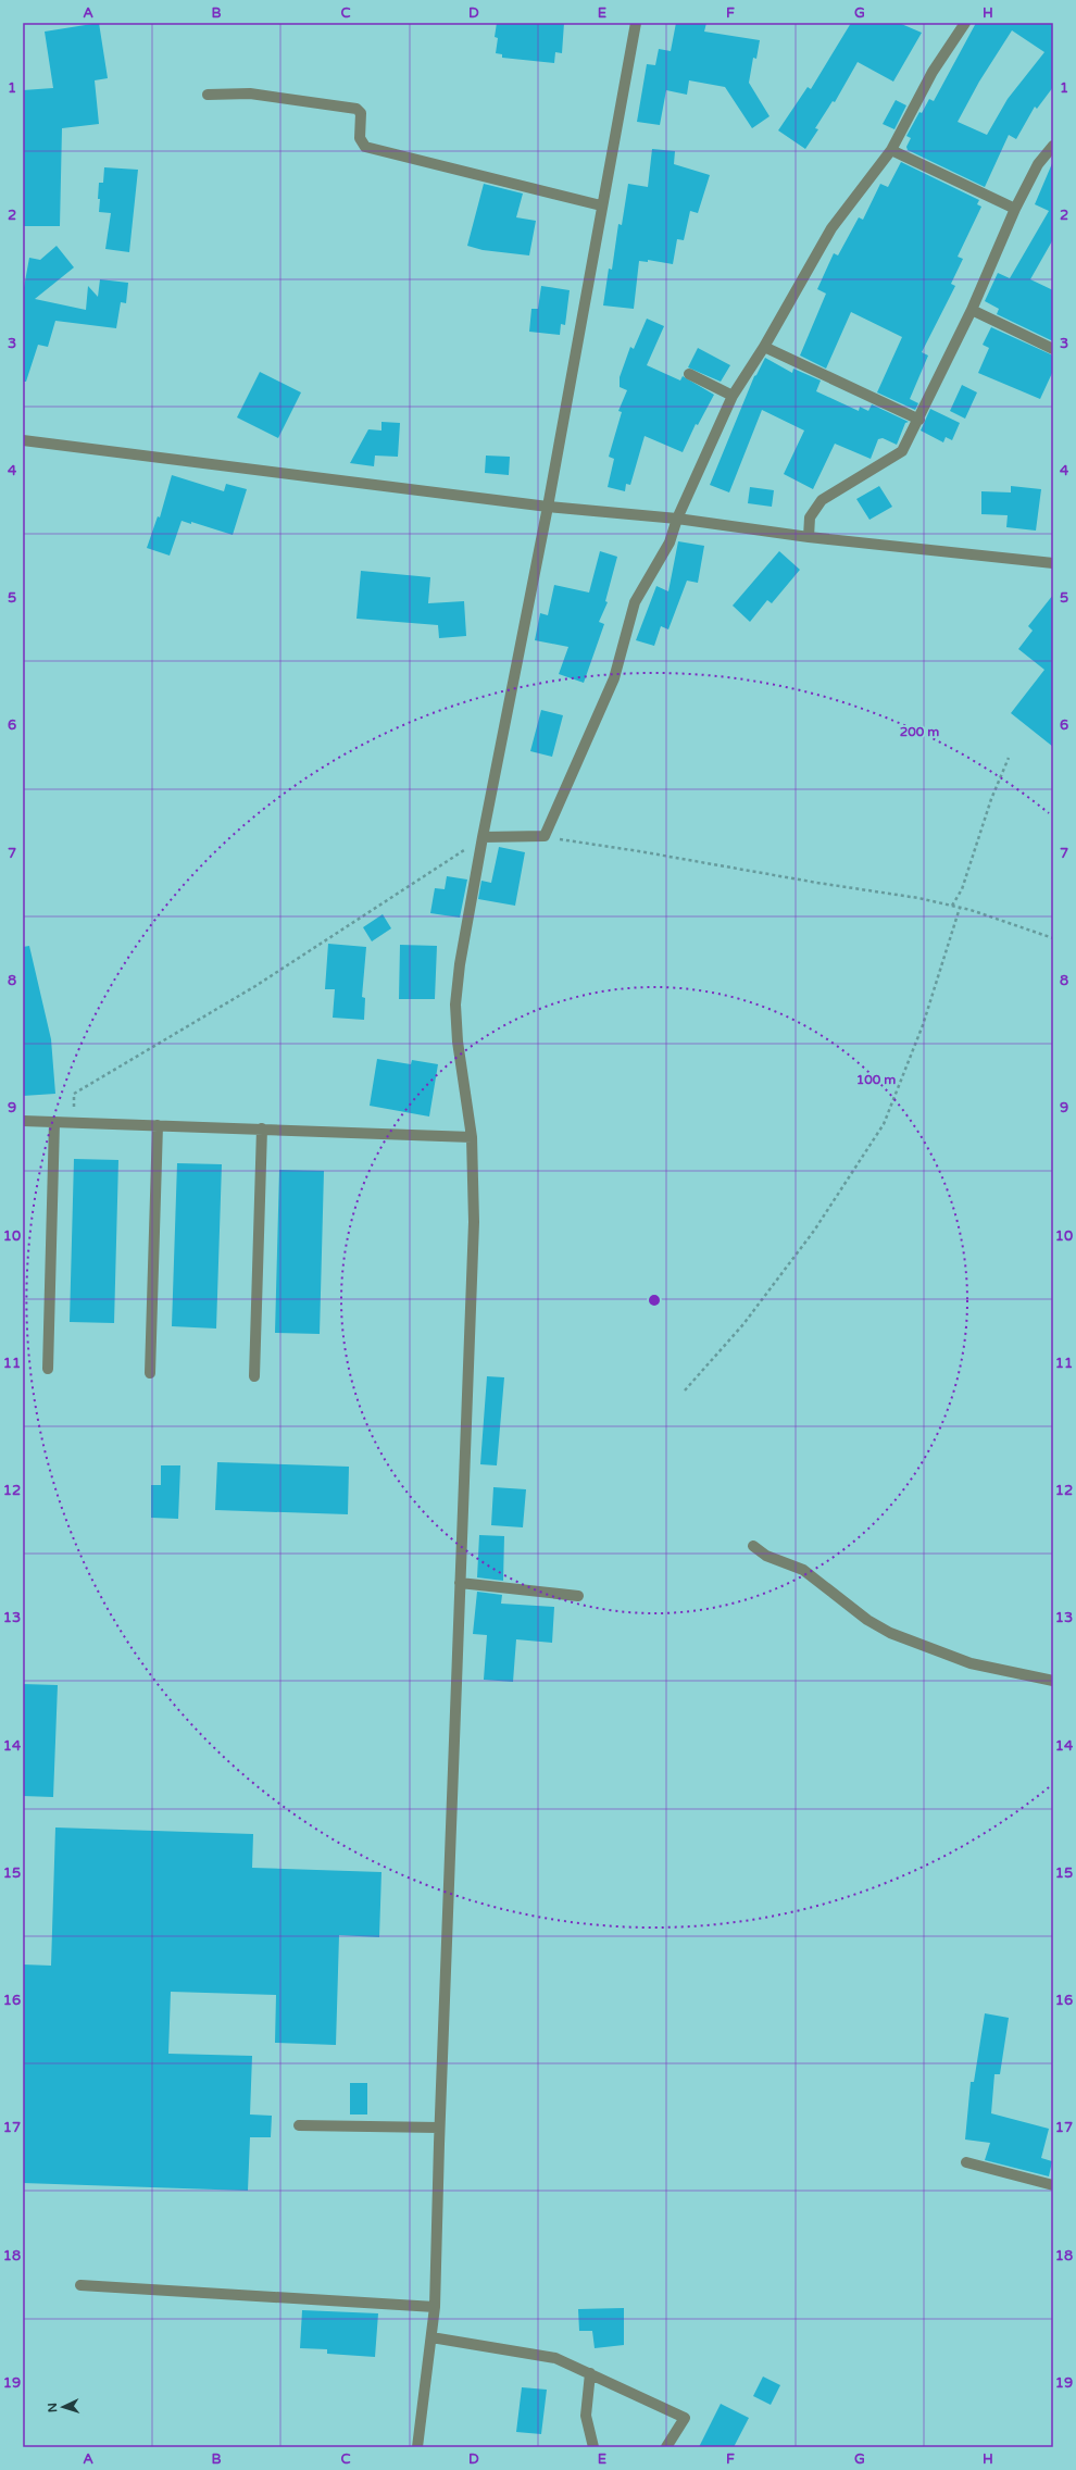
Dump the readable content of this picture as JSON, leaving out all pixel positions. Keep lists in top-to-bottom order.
{
  "north": "left",
  "grid": {
    "columns": [
      "A",
      "B",
      "C",
      "D",
      "E",
      "F",
      "G",
      "H"
    ],
    "rows": [
      "1",
      "2",
      "3",
      "4",
      "5",
      "6",
      "7",
      "8",
      "9",
      "10",
      "11",
      "12",
      "13",
      "14",
      "15",
      "16",
      "17",
      "18",
      "19"
    ]
  },
  "rings": ["200 m", "100 m"]
}
